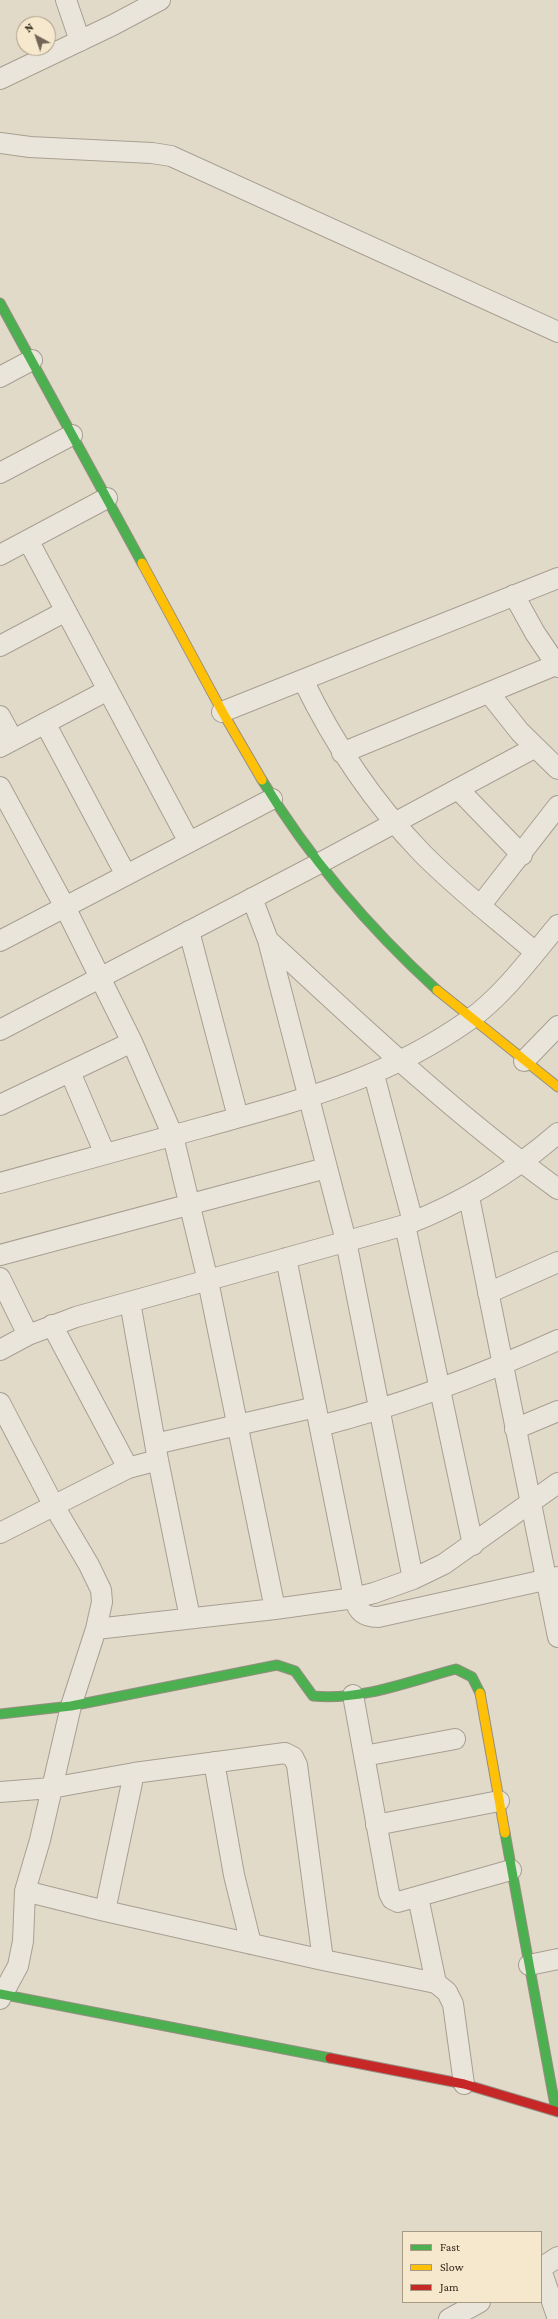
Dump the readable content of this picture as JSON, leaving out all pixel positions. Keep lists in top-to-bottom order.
{
  "legend": ["Fast", "Slow", "Jam"],
  "north": "top left"
}
